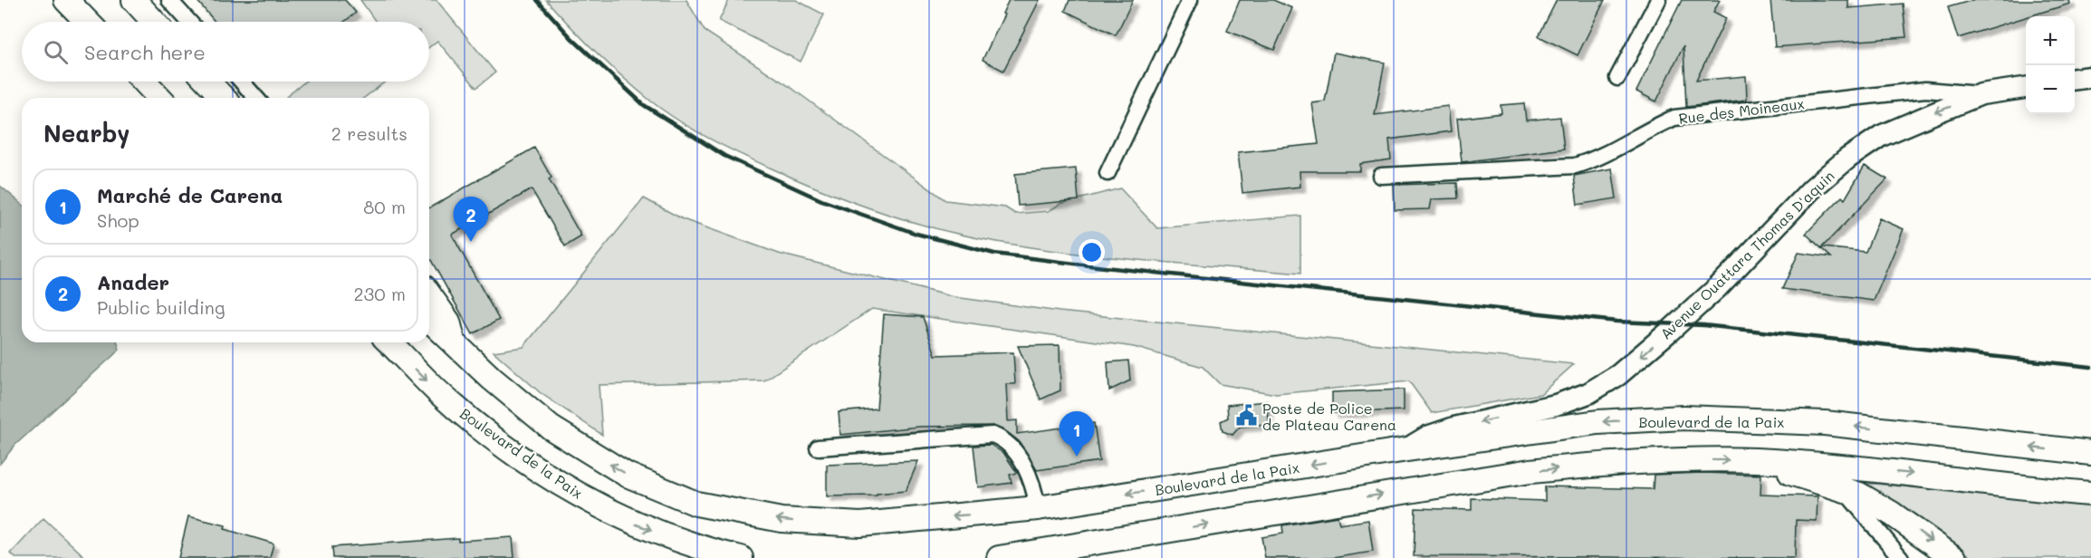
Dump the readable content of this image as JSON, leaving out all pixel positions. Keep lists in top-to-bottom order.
{
  "streets": {
    "main road": ["Avenue Ouattara Thomas D'aquin", "Boulevard de la Paix"],
    "street": ["Rue des Moineaux"]
  },
  "crossings": [
    ["Rue des Moineaux", "Avenue Ouattara Thomas D'aquin"],
    ["Avenue Ouattara Thomas D'aquin", "Boulevard de la Paix"]
  ],
  "places": {
    "public building": ["Poste de Police de Plateau Carena"]
  },
  "page": {
    "map_buttons": ["+", "−"],
    "search": "Search here",
    "heading": ["Nearby", "2 results"],
    "list": [
      {
        "mark": "1",
        "name": "Marché de Carena",
        "note": "Shop",
        "value": "80 m"
      },
      {
        "mark": "2",
        "name": "Anader",
        "note": "Public building",
        "value": "230 m"
      }
    ],
    "pins": ["2", "1"]
  }
}
